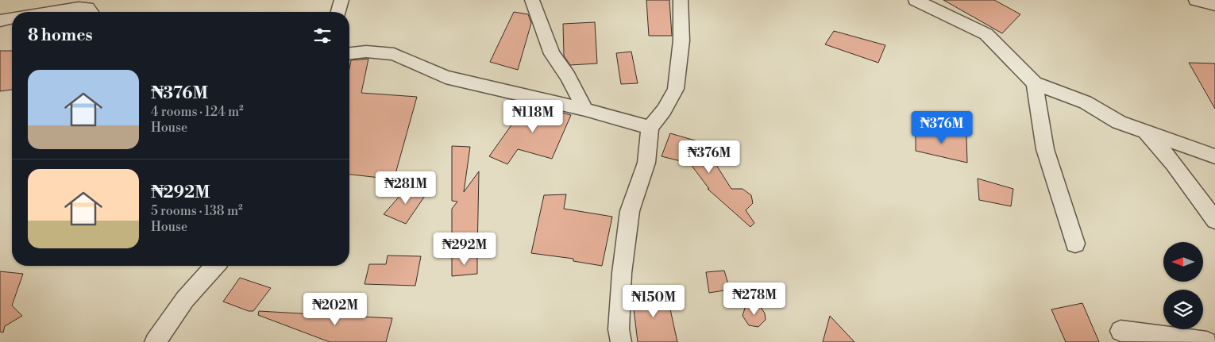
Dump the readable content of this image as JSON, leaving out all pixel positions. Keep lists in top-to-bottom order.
{
  "north": "left",
  "page": {
    "heading": "8 homes",
    "list": [
      {
        "name": "₦376M",
        "note": "4 rooms · 124 m² · House"
      },
      {
        "name": "₦292M",
        "note": "5 rooms · 138 m² · House"
      }
    ],
    "price": [
      "₦118M",
      "₦376M",
      "₦376M",
      "₦281M",
      "₦292M",
      "₦278M",
      "₦150M",
      "₦202M"
    ]
  }
}
